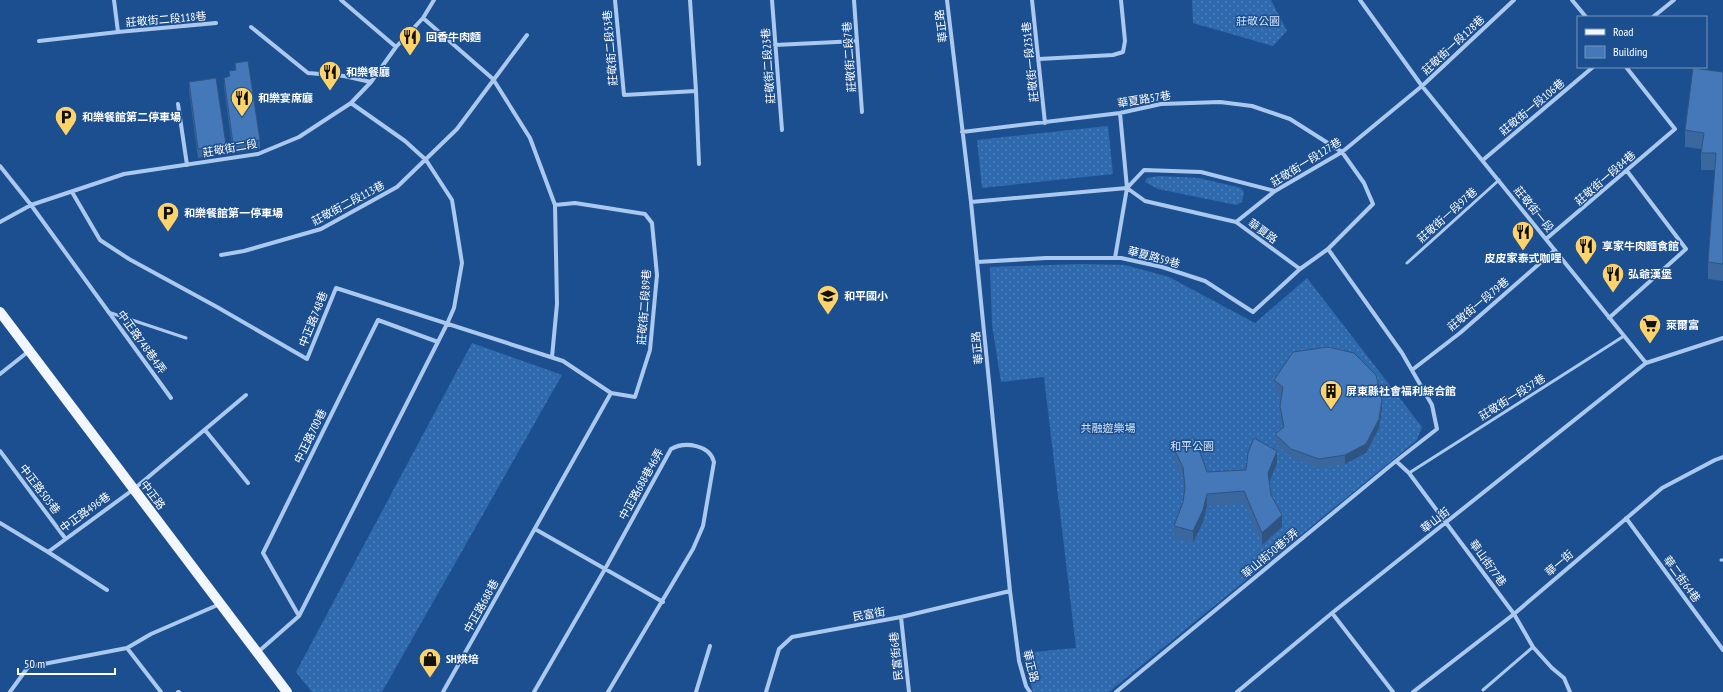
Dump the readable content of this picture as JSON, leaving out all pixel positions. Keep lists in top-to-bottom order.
{
  "streets": {
    "main road": ["中正路"],
    "street": [
      "莊敬街二段118巷",
      "華正路",
      "莊敬街一段128巷",
      "莊敬街二段53巷",
      "莊敬街二段7巷",
      "莊敬街一段231巷",
      "莊敬街二段23巷",
      "華夏路57巷",
      "莊敬街一段106巷",
      "莊敬街二段",
      "莊敬街一段127巷",
      "莊敬街一段84巷",
      "莊敬街二段113巷",
      "莊敬街一段",
      "華夏路",
      "華夏路59巷",
      "莊敬街一段79巷",
      "莊敬街二段89巷",
      "中正路748巷",
      "中正路748巷4弄",
      "中正路700巷",
      "中正路688巷46弄",
      "中正路505巷",
      "中正路496巷",
      "華山街",
      "華山街50巷5弄",
      "華山街77巷",
      "華一街",
      "華二街64巷",
      "中正路688巷",
      "民富街",
      "民富街6巷"
    ],
    "lane": ["莊敬街一段97巷", "莊敬街一段57巷"]
  },
  "crossings": [
    ["華正路", "華夏路57巷"],
    ["華正路", "華夏路59巷"],
    ["華正路", "民富街"],
    ["莊敬街一段128巷", "莊敬街一段127巷"],
    ["莊敬街一段128巷", "莊敬街一段"],
    ["莊敬街一段231巷", "華夏路57巷"],
    ["華夏路57巷", "莊敬街一段127巷"],
    ["莊敬街一段106巷", "莊敬街一段"],
    ["莊敬街二段", "中正路748巷"],
    ["莊敬街二段", "中正路748巷4弄"],
    ["莊敬街一段127巷", "莊敬街一段"],
    ["莊敬街一段127巷", "華夏路"],
    ["莊敬街一段84巷", "莊敬街一段"],
    ["莊敬街一段", "莊敬街一段97巷"],
    ["莊敬街一段", "莊敬街一段79巷"],
    ["莊敬街一段", "莊敬街一段57巷"],
    ["莊敬街一段", "華山街"],
    ["華夏路", "華夏路59巷"],
    ["莊敬街一段79巷", "華山街50巷5弄"],
    ["莊敬街二段89巷", "中正路748巷"],
    ["中正路748巷", "中正路688巷"],
    ["莊敬街一段57巷", "華山街77巷"],
    ["中正路505巷", "中正路496巷"],
    ["中正路", "中正路496巷"],
    ["華山街", "華山街77巷"],
    ["華山街50巷5弄", "華山街77巷"],
    ["華山街77巷", "華一街"],
    ["華一街", "華二街64巷"],
    ["民富街", "民富街6巷"]
  ],
  "parks": ["莊敬公園", "共融遊樂場", "和平公園"],
  "places": {
    "restaurant": [
      "回香牛肉麵",
      "和樂餐廳",
      "和樂宴席廳",
      "皮皮家泰式咖哩",
      "享家牛肉麵食館",
      "弘爺漢堡"
    ],
    "parking": ["和樂餐館第二停車場", "和樂餐館第一停車場"],
    "school or university": ["和平國小"],
    "supermarket": ["萊爾富"],
    "building": ["屏東縣社會福利綜合館"],
    "shop": ["SH烘培"]
  },
  "legend": ["Road", "Building"],
  "scale_bar": "50 m"
}
